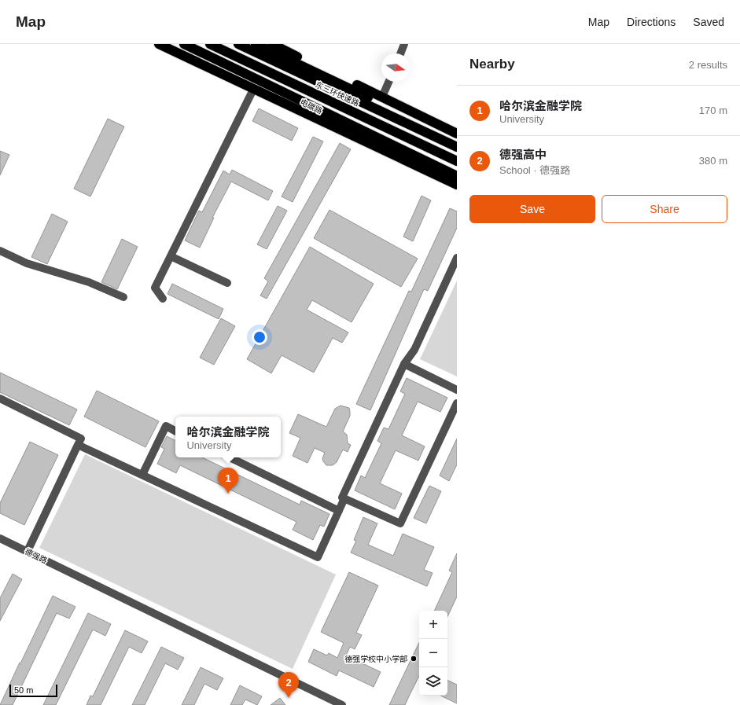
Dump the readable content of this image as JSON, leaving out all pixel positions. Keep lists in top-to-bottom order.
{
  "streets": {
    "highway": ["东三环快速路", "电碳路"],
    "street": ["德强路"]
  },
  "places": ["德强学校中小学部"],
  "scale_bar": "50 m",
  "north": "right",
  "page": {
    "header": "Map",
    "nav": ["Map", "Directions", "Saved"],
    "heading": ["Nearby", "2 results"],
    "list": [
      {
        "mark": "1",
        "name": "哈尔滨金融学院",
        "note": "University",
        "value": "170 m"
      },
      {
        "mark": "2",
        "name": "德强高中",
        "note": "School · 德强路",
        "value": "380 m"
      }
    ],
    "buttons": ["Save", "Share"],
    "popup": ["哈尔滨金融学院", "University"],
    "pins": ["1", "2"],
    "map_buttons": ["+", "−"],
    "scale": "50 m"
  }
}
